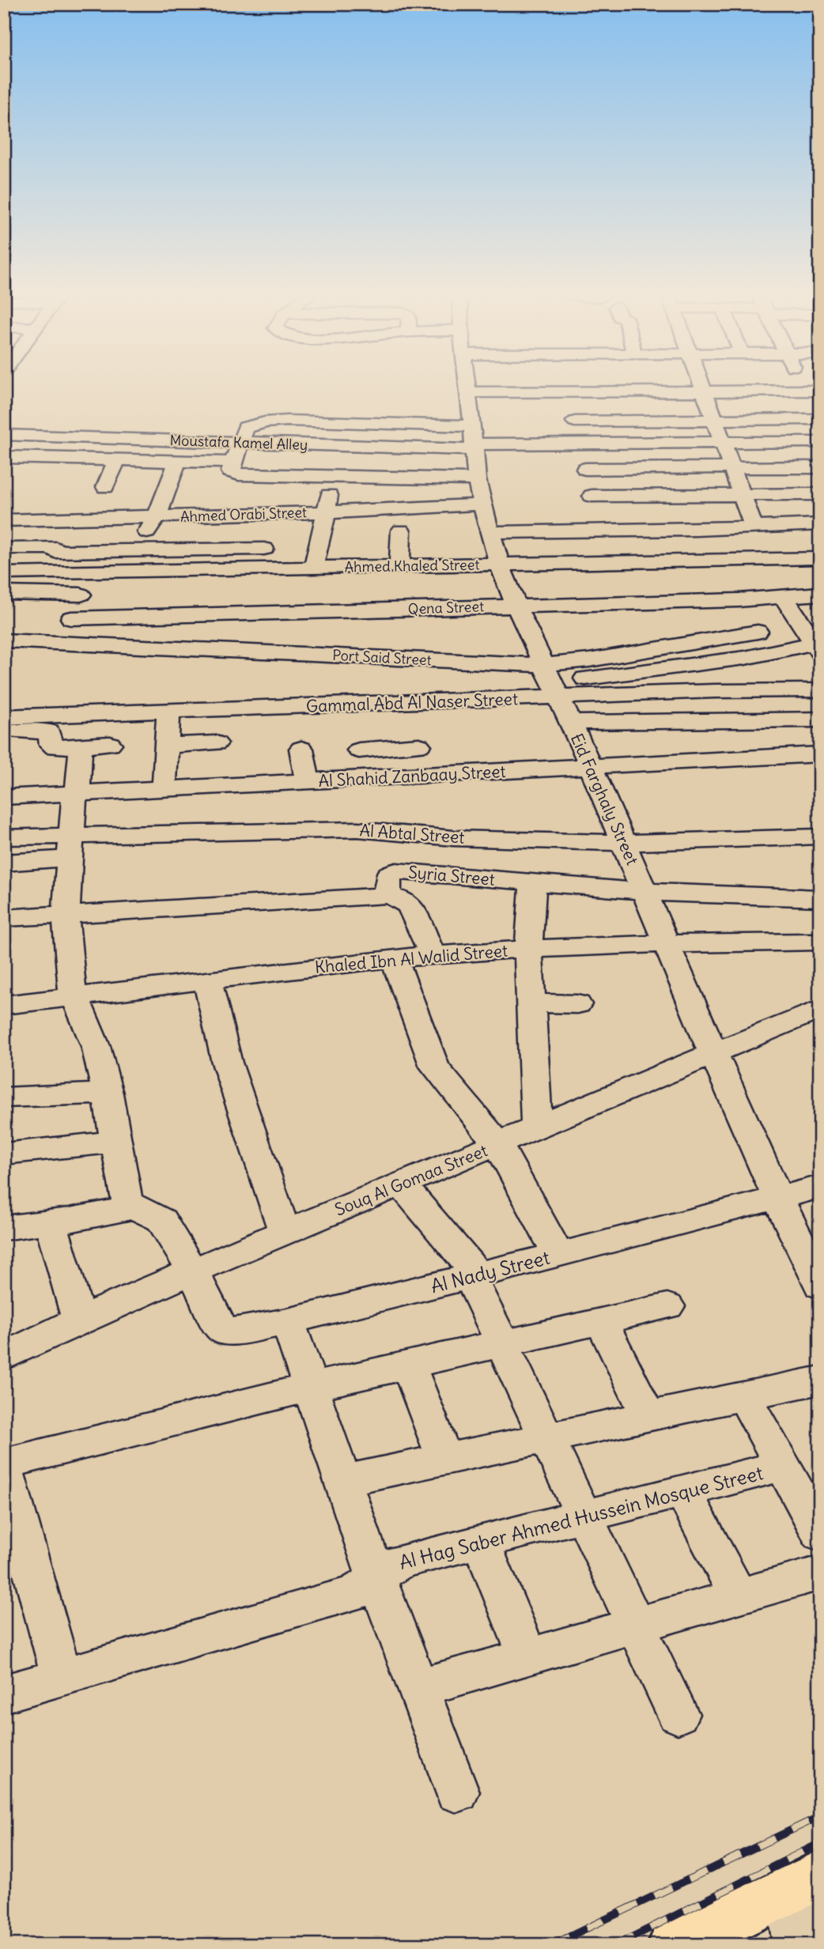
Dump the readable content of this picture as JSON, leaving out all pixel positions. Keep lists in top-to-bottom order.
{
  "streets": {
    "street": [
      "Moustafa Kamel Alley",
      "Ahmed Orabi Street",
      "Ahmed Khaled Street",
      "Qena Street",
      "Port Said Street",
      "Gammal Abd Al Naser Street",
      "Al Shahid Zanbaay Street",
      "Eid Farghaly Street",
      "Al Abtal Street",
      "Syria Street",
      "Khaled Ibn Al Walid Street",
      "Souq Al Gomaa Street",
      "Al Nady Street",
      "Al Hag Saber Ahmed Hussein Mosque Street"
    ]
  },
  "crossings": [
    ["Ahmed Orabi Street", "Eid Farghaly Street"],
    ["Ahmed Khaled Street", "Eid Farghaly Street"],
    ["Qena Street", "Eid Farghaly Street"],
    ["Port Said Street", "Gammal Abd Al Naser Street"],
    ["Port Said Street", "Eid Farghaly Street"],
    ["Gammal Abd Al Naser Street", "Eid Farghaly Street"],
    ["Al Shahid Zanbaay Street", "Eid Farghaly Street"],
    ["Eid Farghaly Street", "Al Abtal Street"],
    ["Eid Farghaly Street", "Syria Street"],
    ["Eid Farghaly Street", "Khaled Ibn Al Walid Street"],
    ["Eid Farghaly Street", "Souq Al Gomaa Street"],
    ["Eid Farghaly Street", "Al Nady Street"],
    ["Souq Al Gomaa Street", "Al Nady Street"]
  ]
}
